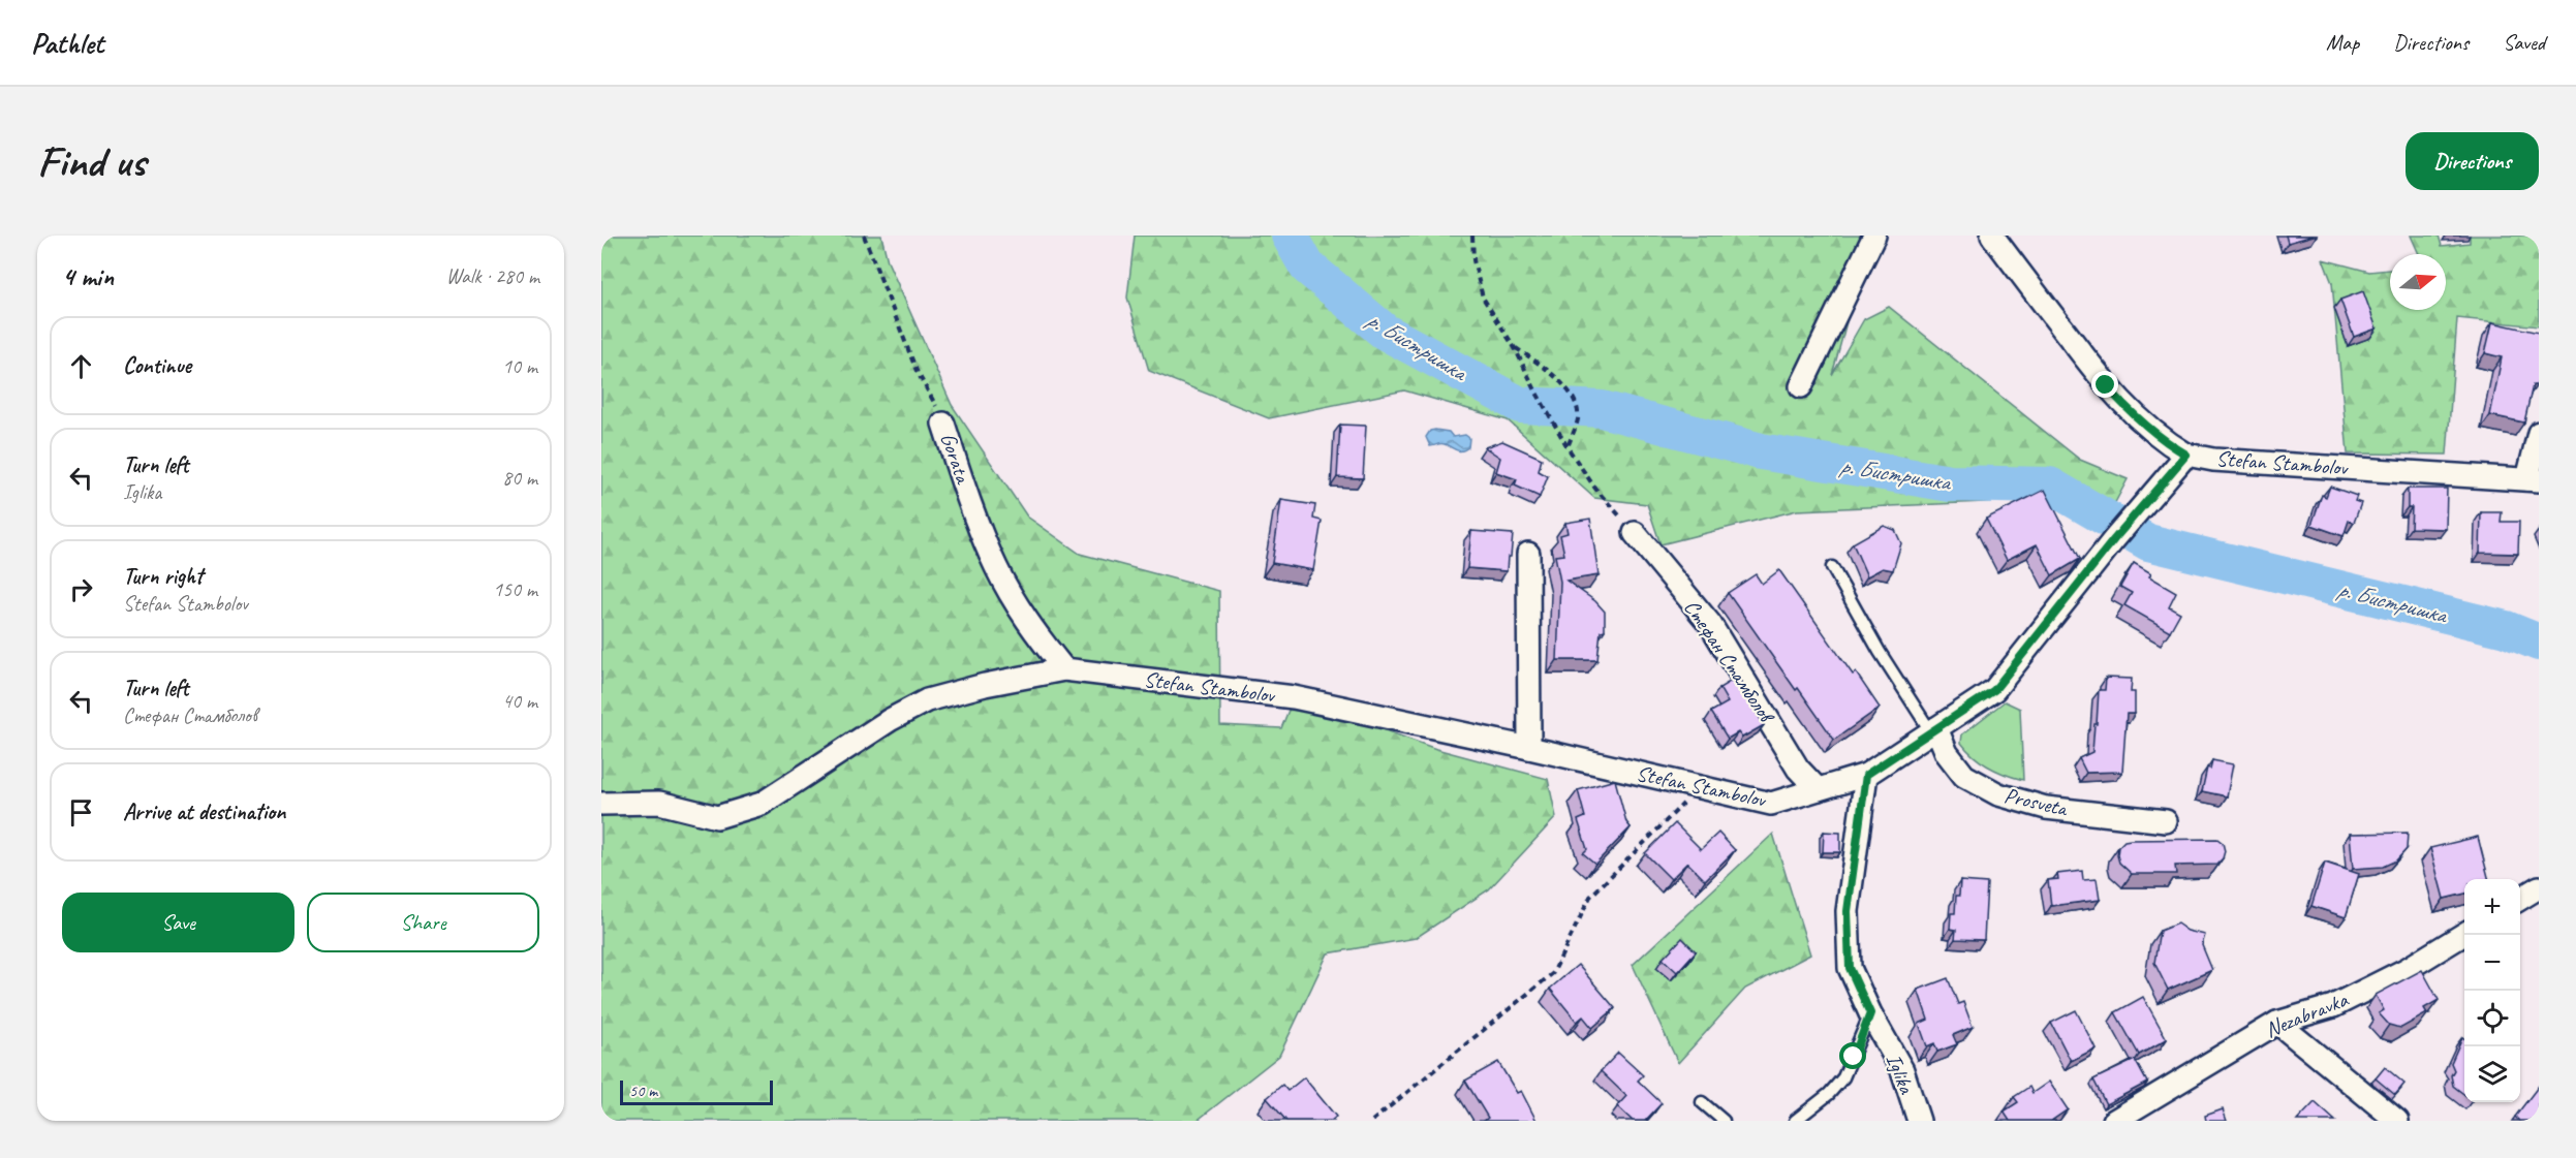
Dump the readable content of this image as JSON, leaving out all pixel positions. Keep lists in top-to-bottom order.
{
  "streets": {
    "street": [
      "Gorata",
      "Stefan Stambolov",
      "Стефан Стамболов",
      "Prosveta",
      "Nezabravka",
      "Iglika"
    ]
  },
  "crossings": [
    ["Gorata", "Stefan Stambolov"],
    ["Stefan Stambolov", "Стефан Стамболов"],
    ["Stefan Stambolov", "Prosveta"],
    ["Stefan Stambolov", "Iglika"]
  ],
  "water": ["р. Бистришка"],
  "scale_bar": "50 m",
  "north": "right",
  "page": {
    "header": "Pathlet",
    "nav": ["Map", "Directions", "Saved"],
    "buttons": [
      "Directions",
      ["Save", "Share"]
    ],
    "title": "Find us",
    "heading": ["4 min", "Walk · 280 m"],
    "list": [
      ["Continue", "10 m"],
      ["Turn left", "Iglika", "80 m"],
      ["Turn right", "Stefan Stambolov", "150 m"],
      ["Turn left", "Стефан Стамболов", "40 m"],
      "Arrive at destination"
    ],
    "map_buttons": ["+", "−"],
    "scale": "50 m"
  }
}
